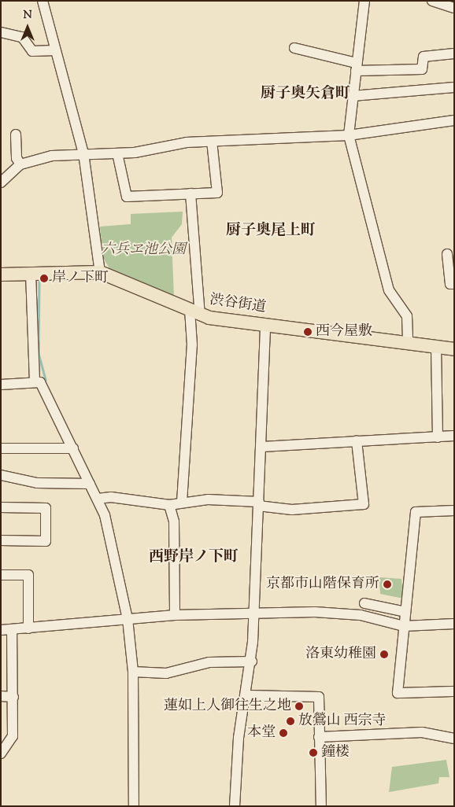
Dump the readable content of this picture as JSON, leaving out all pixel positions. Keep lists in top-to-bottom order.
{
  "streets": {
    "main road": ["渋谷街道"]
  },
  "districts": ["厨子奥矢倉町", "厨子奥尾上町", "西野岸ノ下町"],
  "parks": ["六兵ヱ池公園"],
  "places": [
    "岸ノ下町",
    "西今屋敷",
    "京都市山階保育所",
    "洛東幼稚園",
    "蓮如上人御往生之地",
    "放鶯山 西宗寺",
    "本堂",
    "鐘楼"
  ],
  "north": "top"
}
